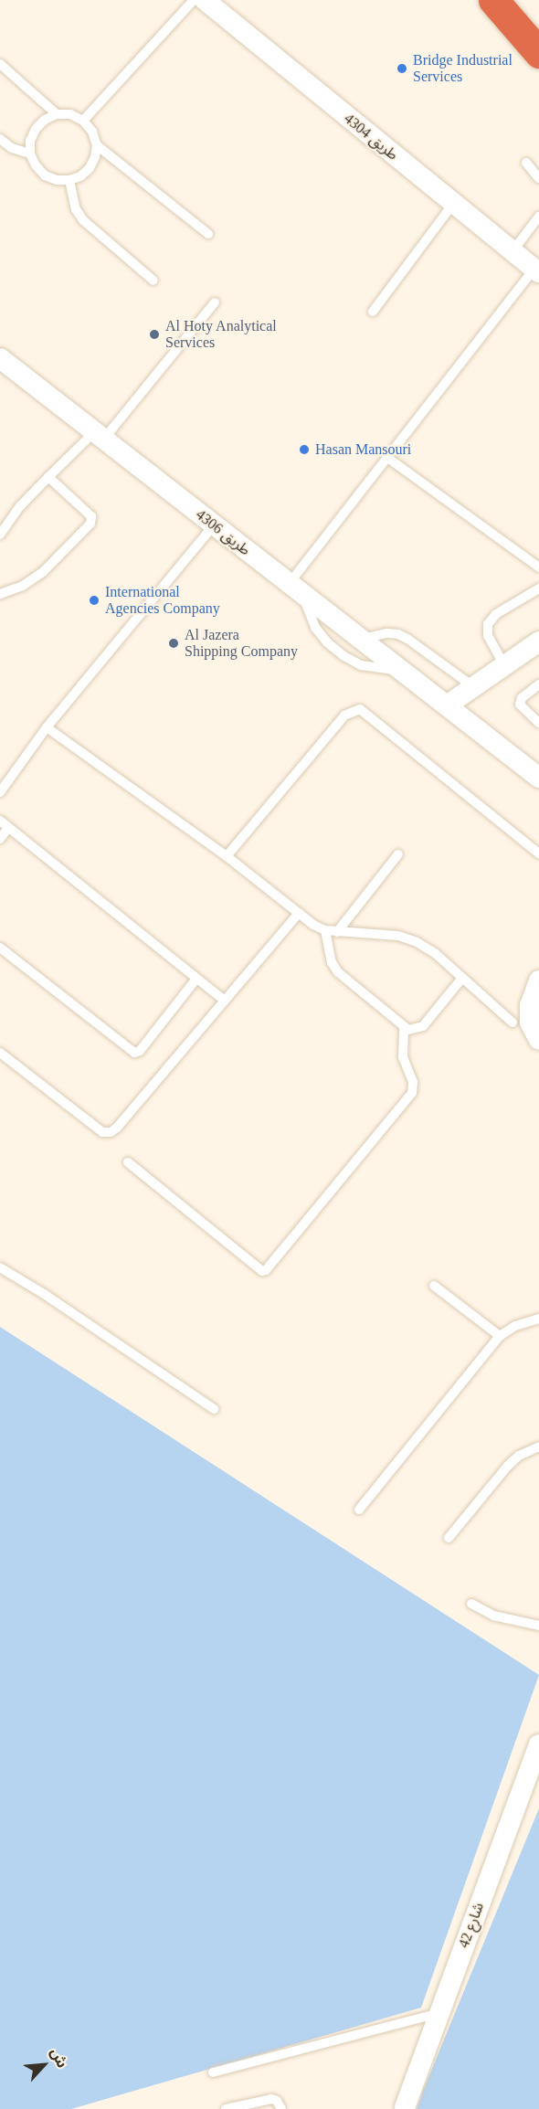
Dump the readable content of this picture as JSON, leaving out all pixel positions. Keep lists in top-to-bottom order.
{
  "streets": {
    "street": ["طريق 4304", "طريق 4306", "شارع 42"]
  },
  "places": [
    "Bridge Industrial Services",
    "Al Hoty Analytical Services",
    "Hasan Mansouri",
    "International Agencies Company",
    "Al Jazera Shipping Company"
  ],
  "north": "top right"
}
